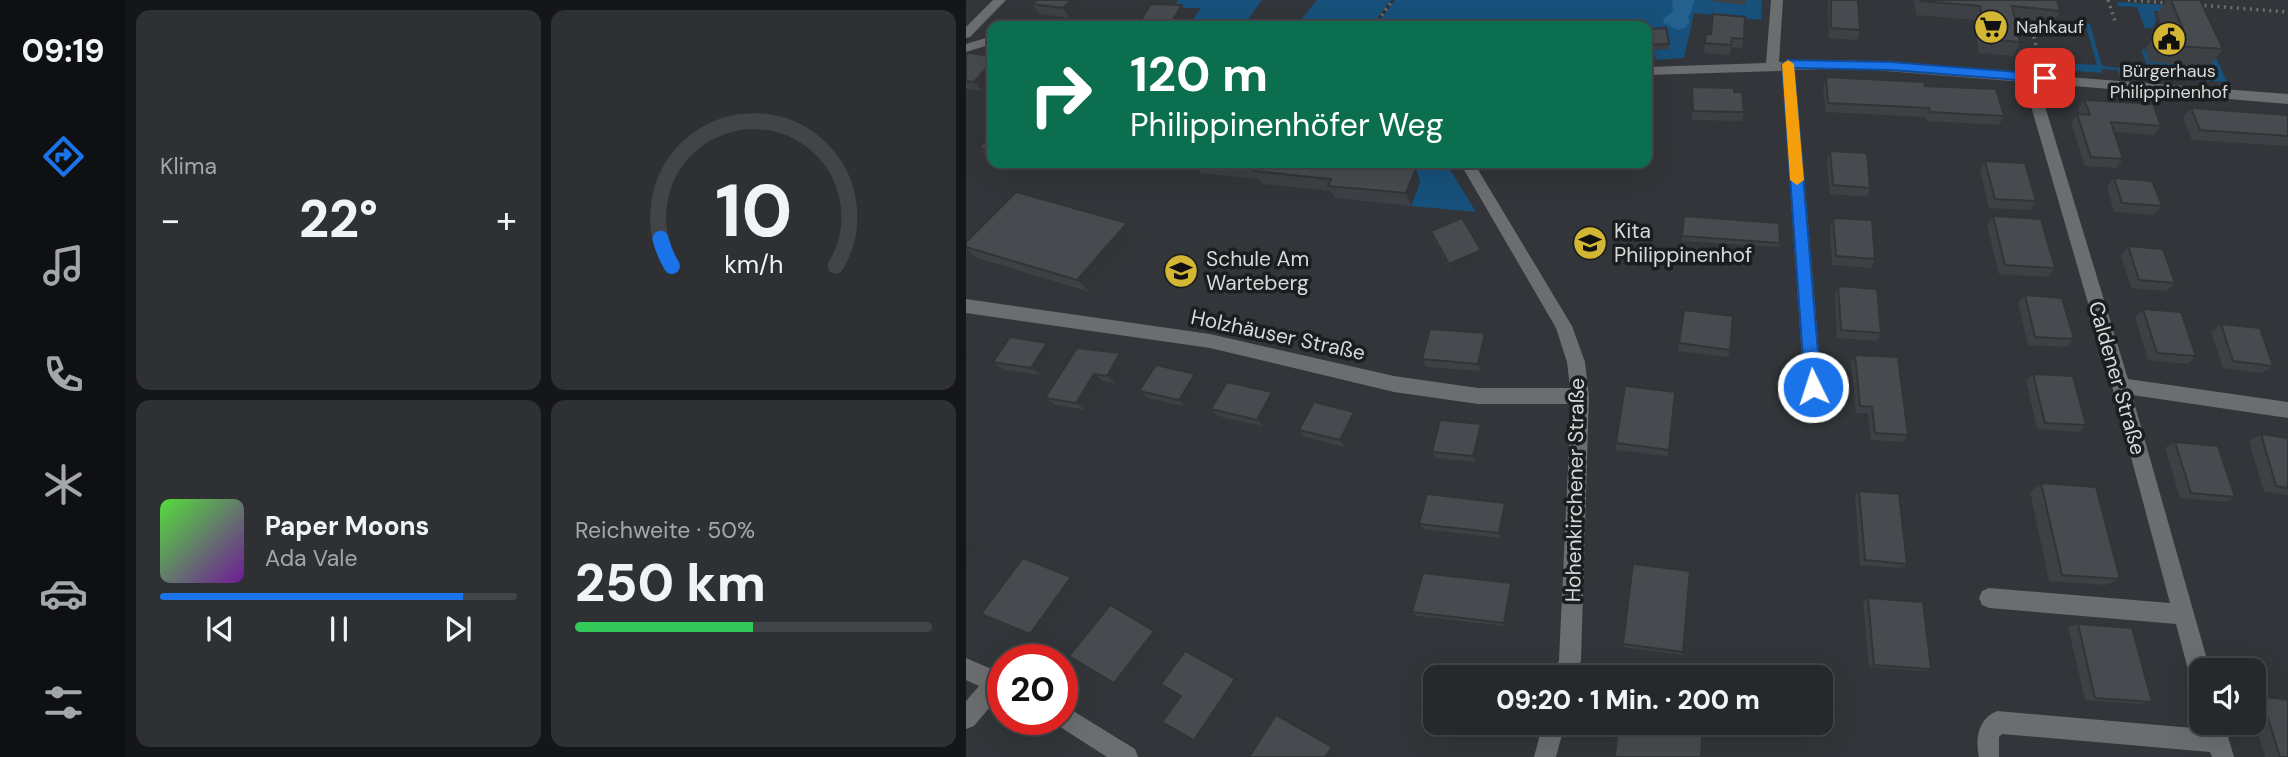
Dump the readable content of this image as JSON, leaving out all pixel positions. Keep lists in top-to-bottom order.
{
  "streets": {
    "street": ["Holzhäuser Straße", "Caldener Straße", "Hohenkirchener Straße"]
  },
  "crossings": [
    ["Holzhäuser Straße", "Hohenkirchener Straße"]
  ],
  "places": {
    "supermarket": ["Nahkauf"],
    "public building": ["Bürgerhaus Philippinenhof"],
    "school or university": ["Kita Philippinenhof", "Schule Am Warteberg"]
  },
  "page": {
    "tabs": "09:19",
    "tile": [
      "Klima",
      ["Reichweite · 50%", "250 km"]
    ],
    "turn": ["120 m", "Philippinenhöfer Weg"],
    "heat": ["−", "22°", "+"],
    "song": ["Paper Moons", "Ada Vale"],
    "limit": "20",
    "trip": "09:20 · 1 Min. · 200 m",
    "gauge": ["10", "km/h"]
  }
}
